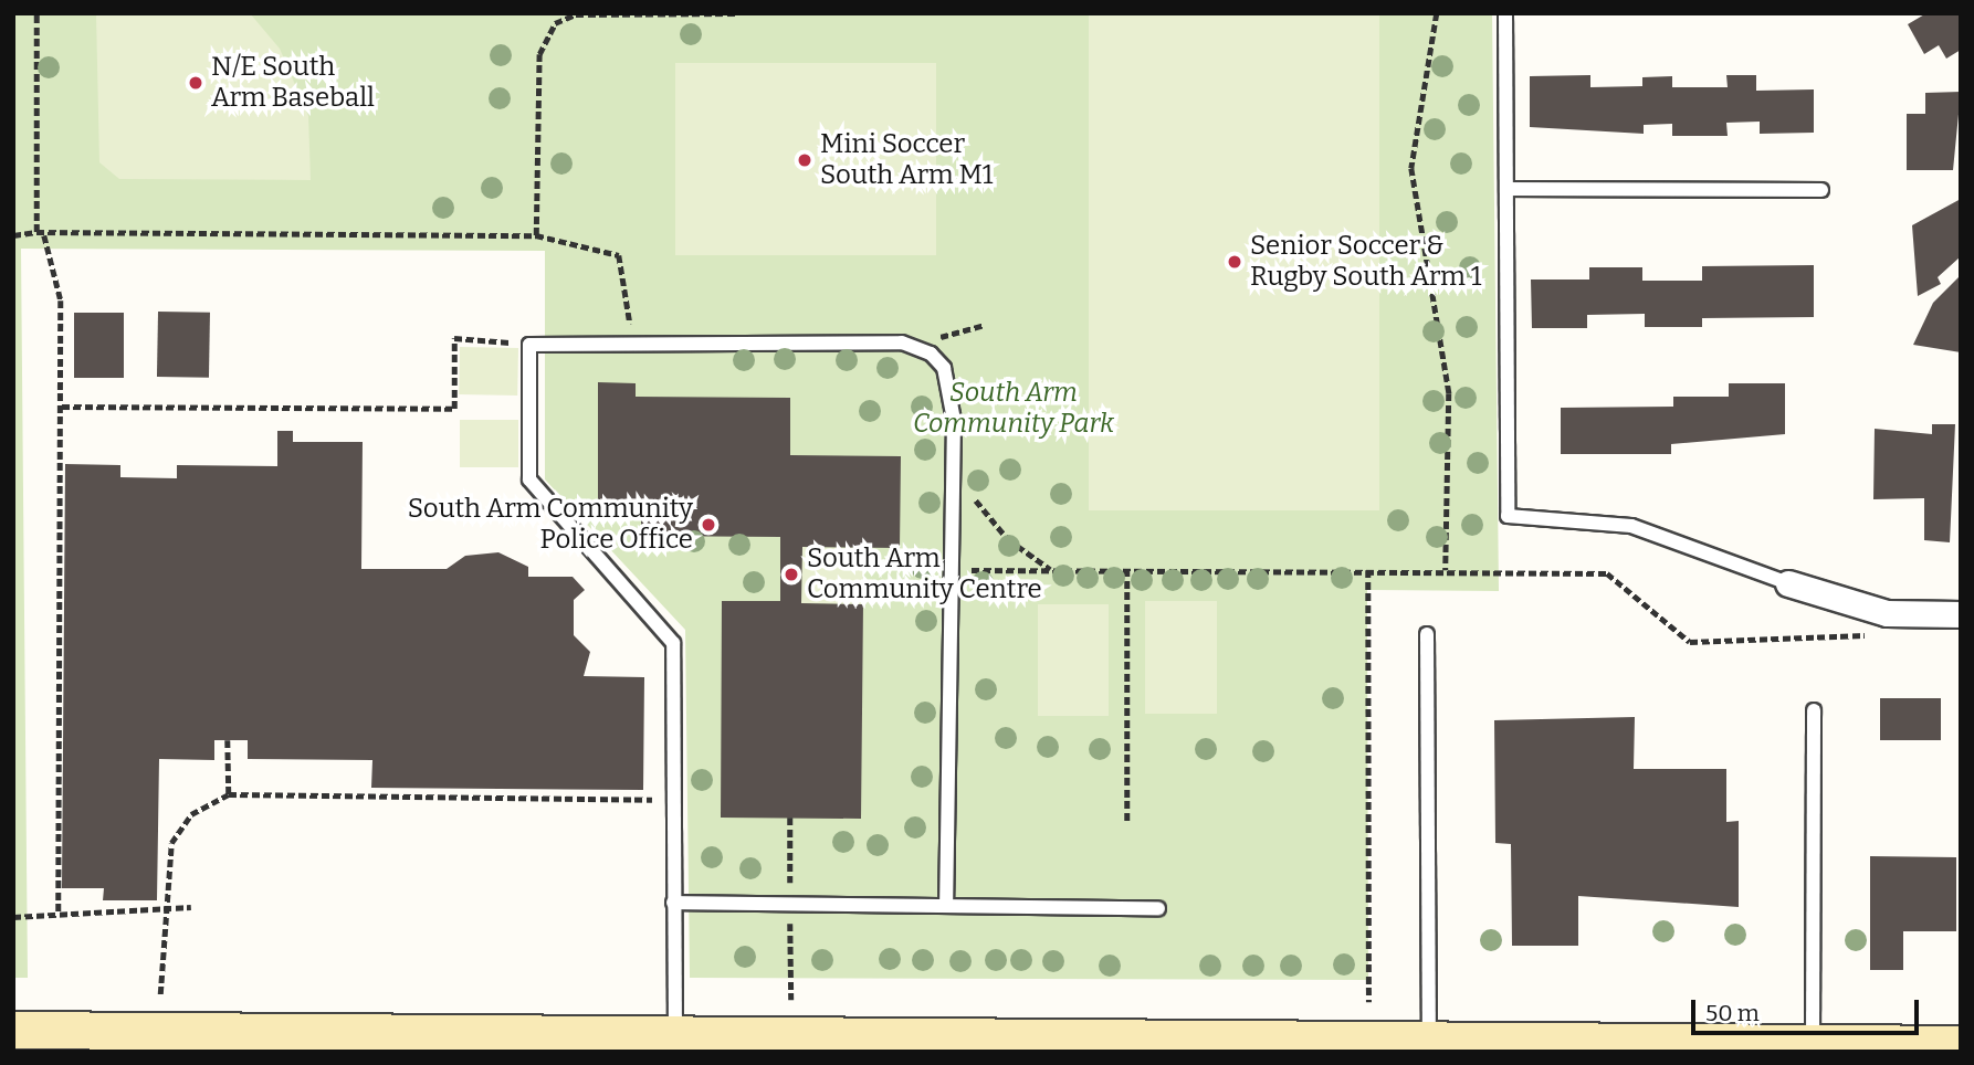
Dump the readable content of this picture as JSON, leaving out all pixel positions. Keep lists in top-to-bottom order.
{
  "parks": ["South Arm Community Park"],
  "places": [
    "N/E South Arm Baseball",
    "Mini Soccer South Arm M1",
    "Senior Soccer & Rugby South Arm 1",
    "South Arm Community Police Office",
    "South Arm Community Centre"
  ],
  "scale_bar": "50 m"
}
